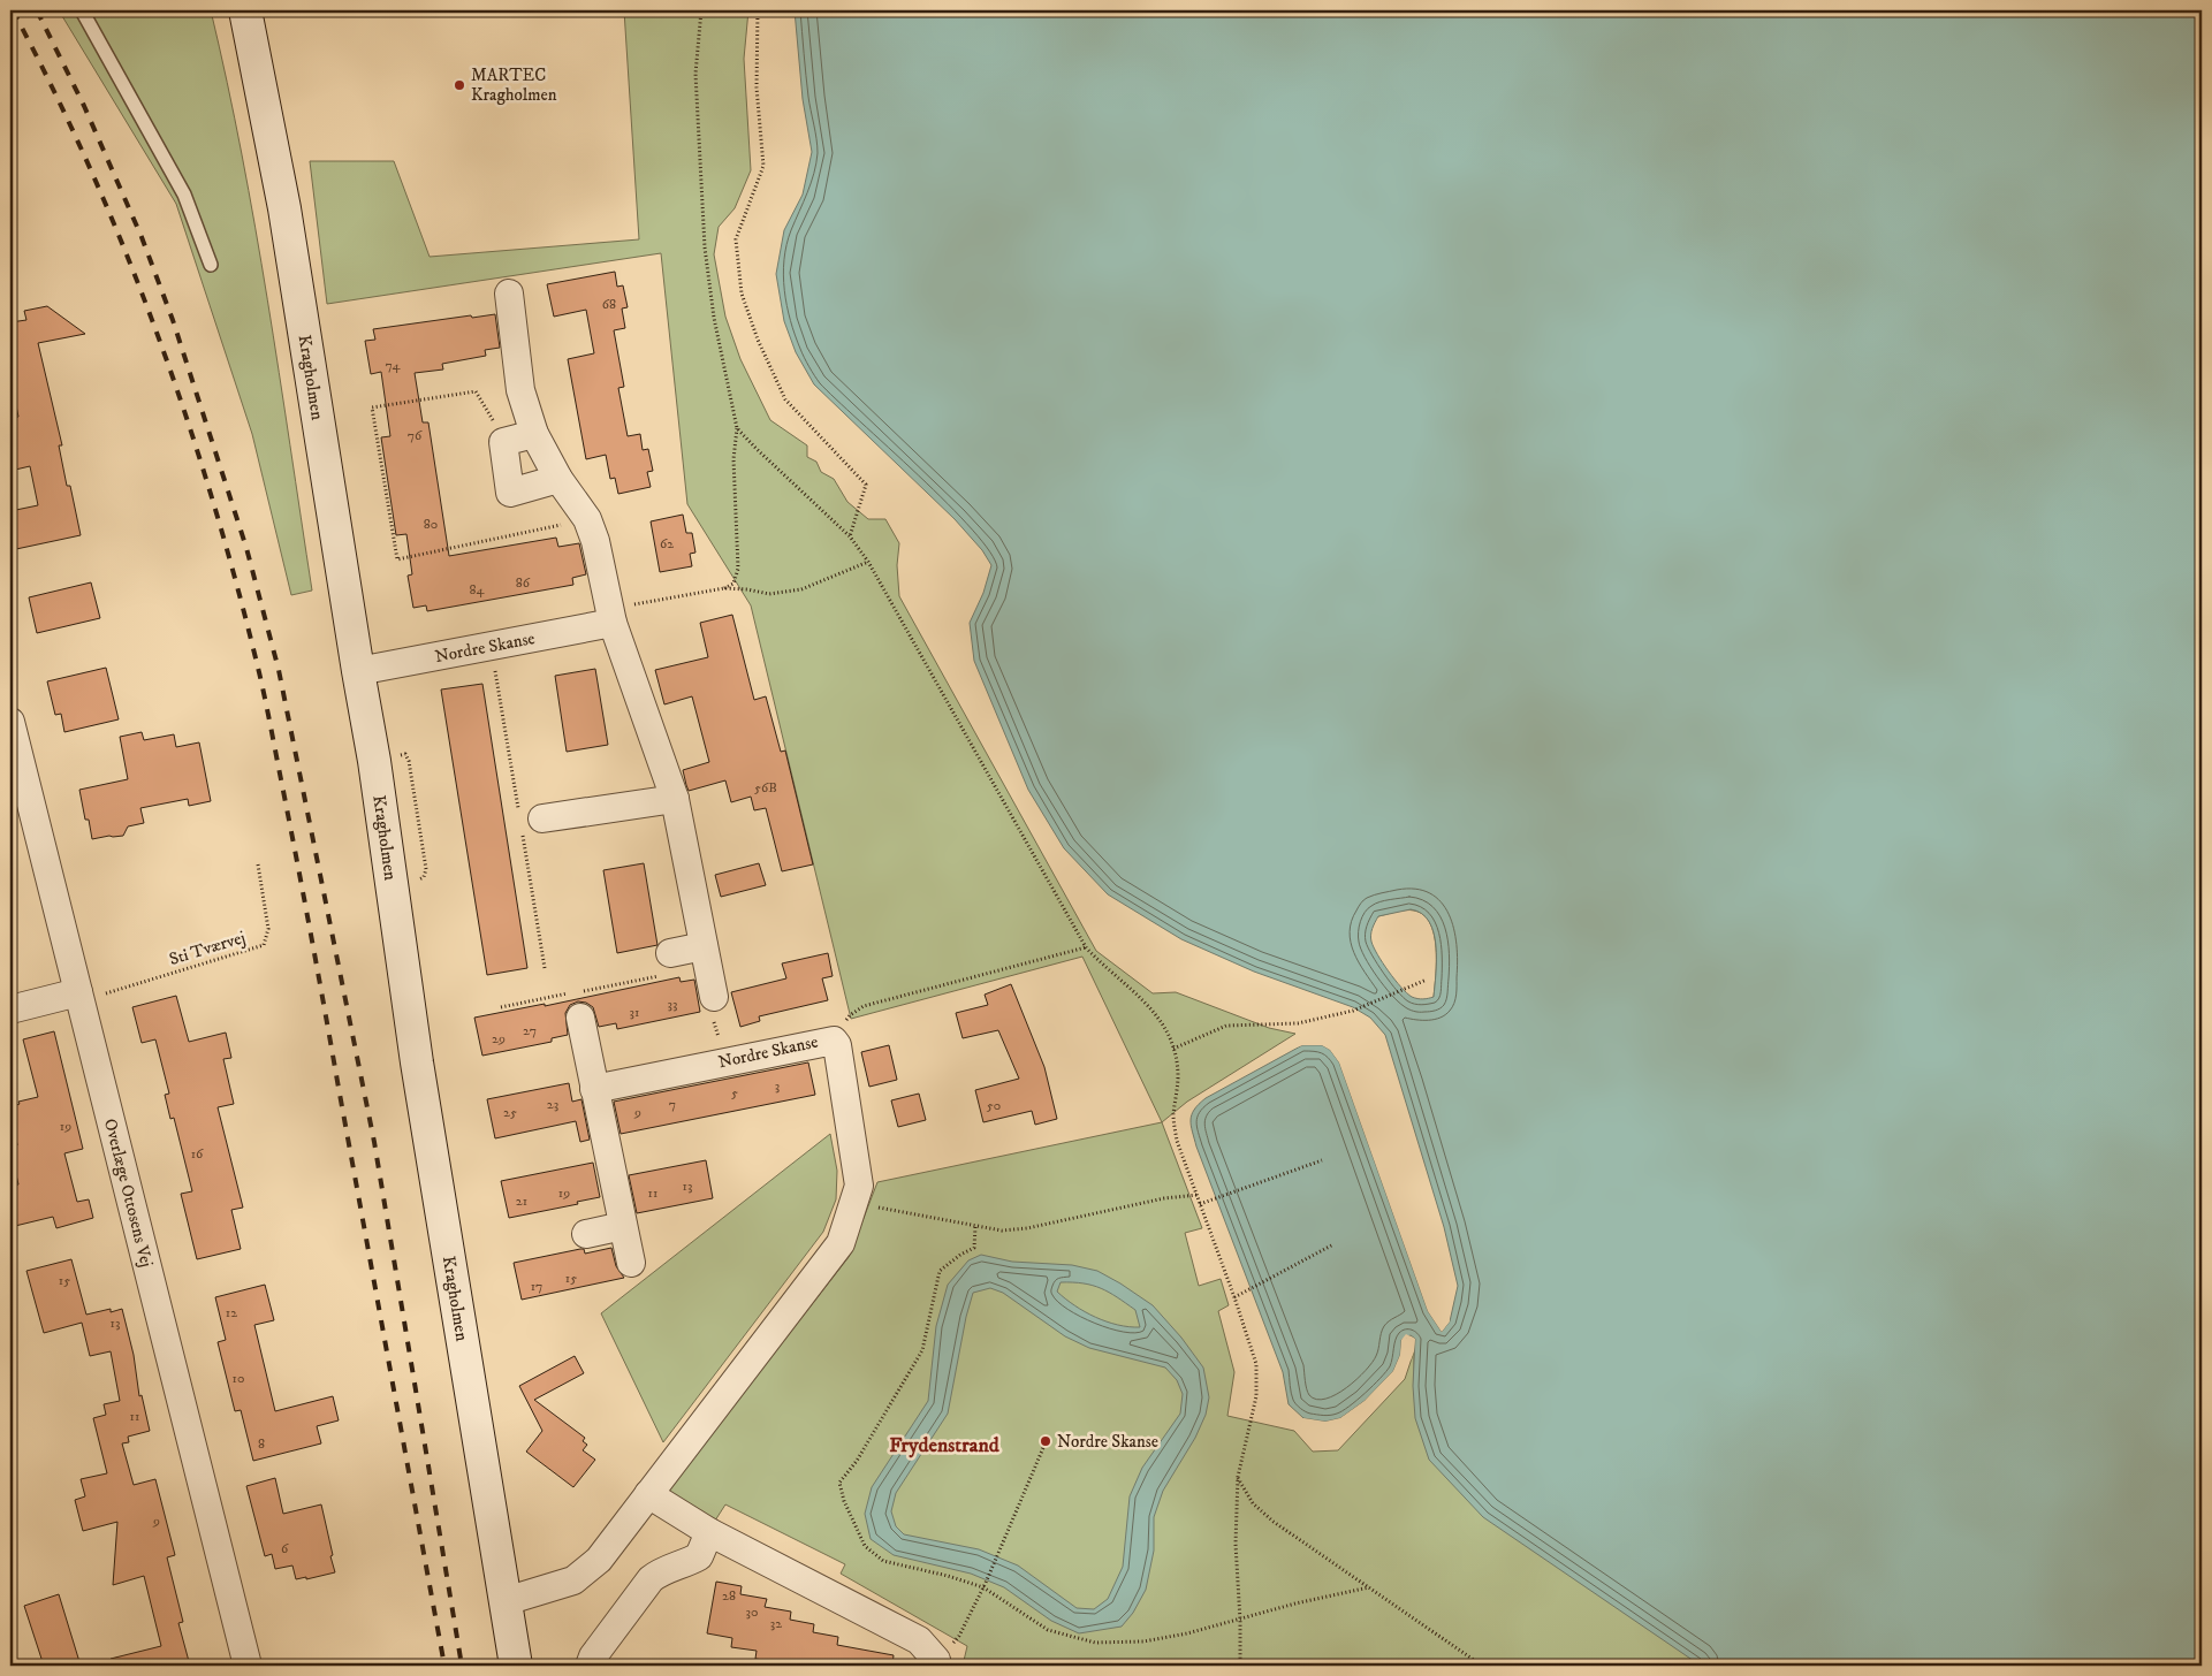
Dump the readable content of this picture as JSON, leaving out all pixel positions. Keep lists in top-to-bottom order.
{
  "streets": {
    "street": ["Kragholmen", "Nordre Skanse", "Overlæge Ottosens Vej"],
    "path": ["Sti Tværvej"]
  },
  "crossings": [
    ["Kragholmen", "Nordre Skanse"],
    ["Sti Tværvej", "Overlæge Ottosens Vej"]
  ],
  "districts": ["Frydenstrand"],
  "places": ["MARTEC Kragholmen", "Nordre Skanse"],
  "house_numbers": [
    "68",
    "74",
    "76",
    "80",
    "62",
    "86",
    "84",
    "56B",
    "33",
    "31",
    "27",
    "29",
    "3",
    "5",
    "23",
    "7",
    "50",
    "25",
    "9",
    "19",
    "16",
    "13",
    "19",
    "11",
    "21",
    "15",
    "15",
    "17",
    "12",
    "13",
    "10",
    "11",
    "8",
    "9",
    "6",
    "28",
    "30",
    "32"
  ]
}
